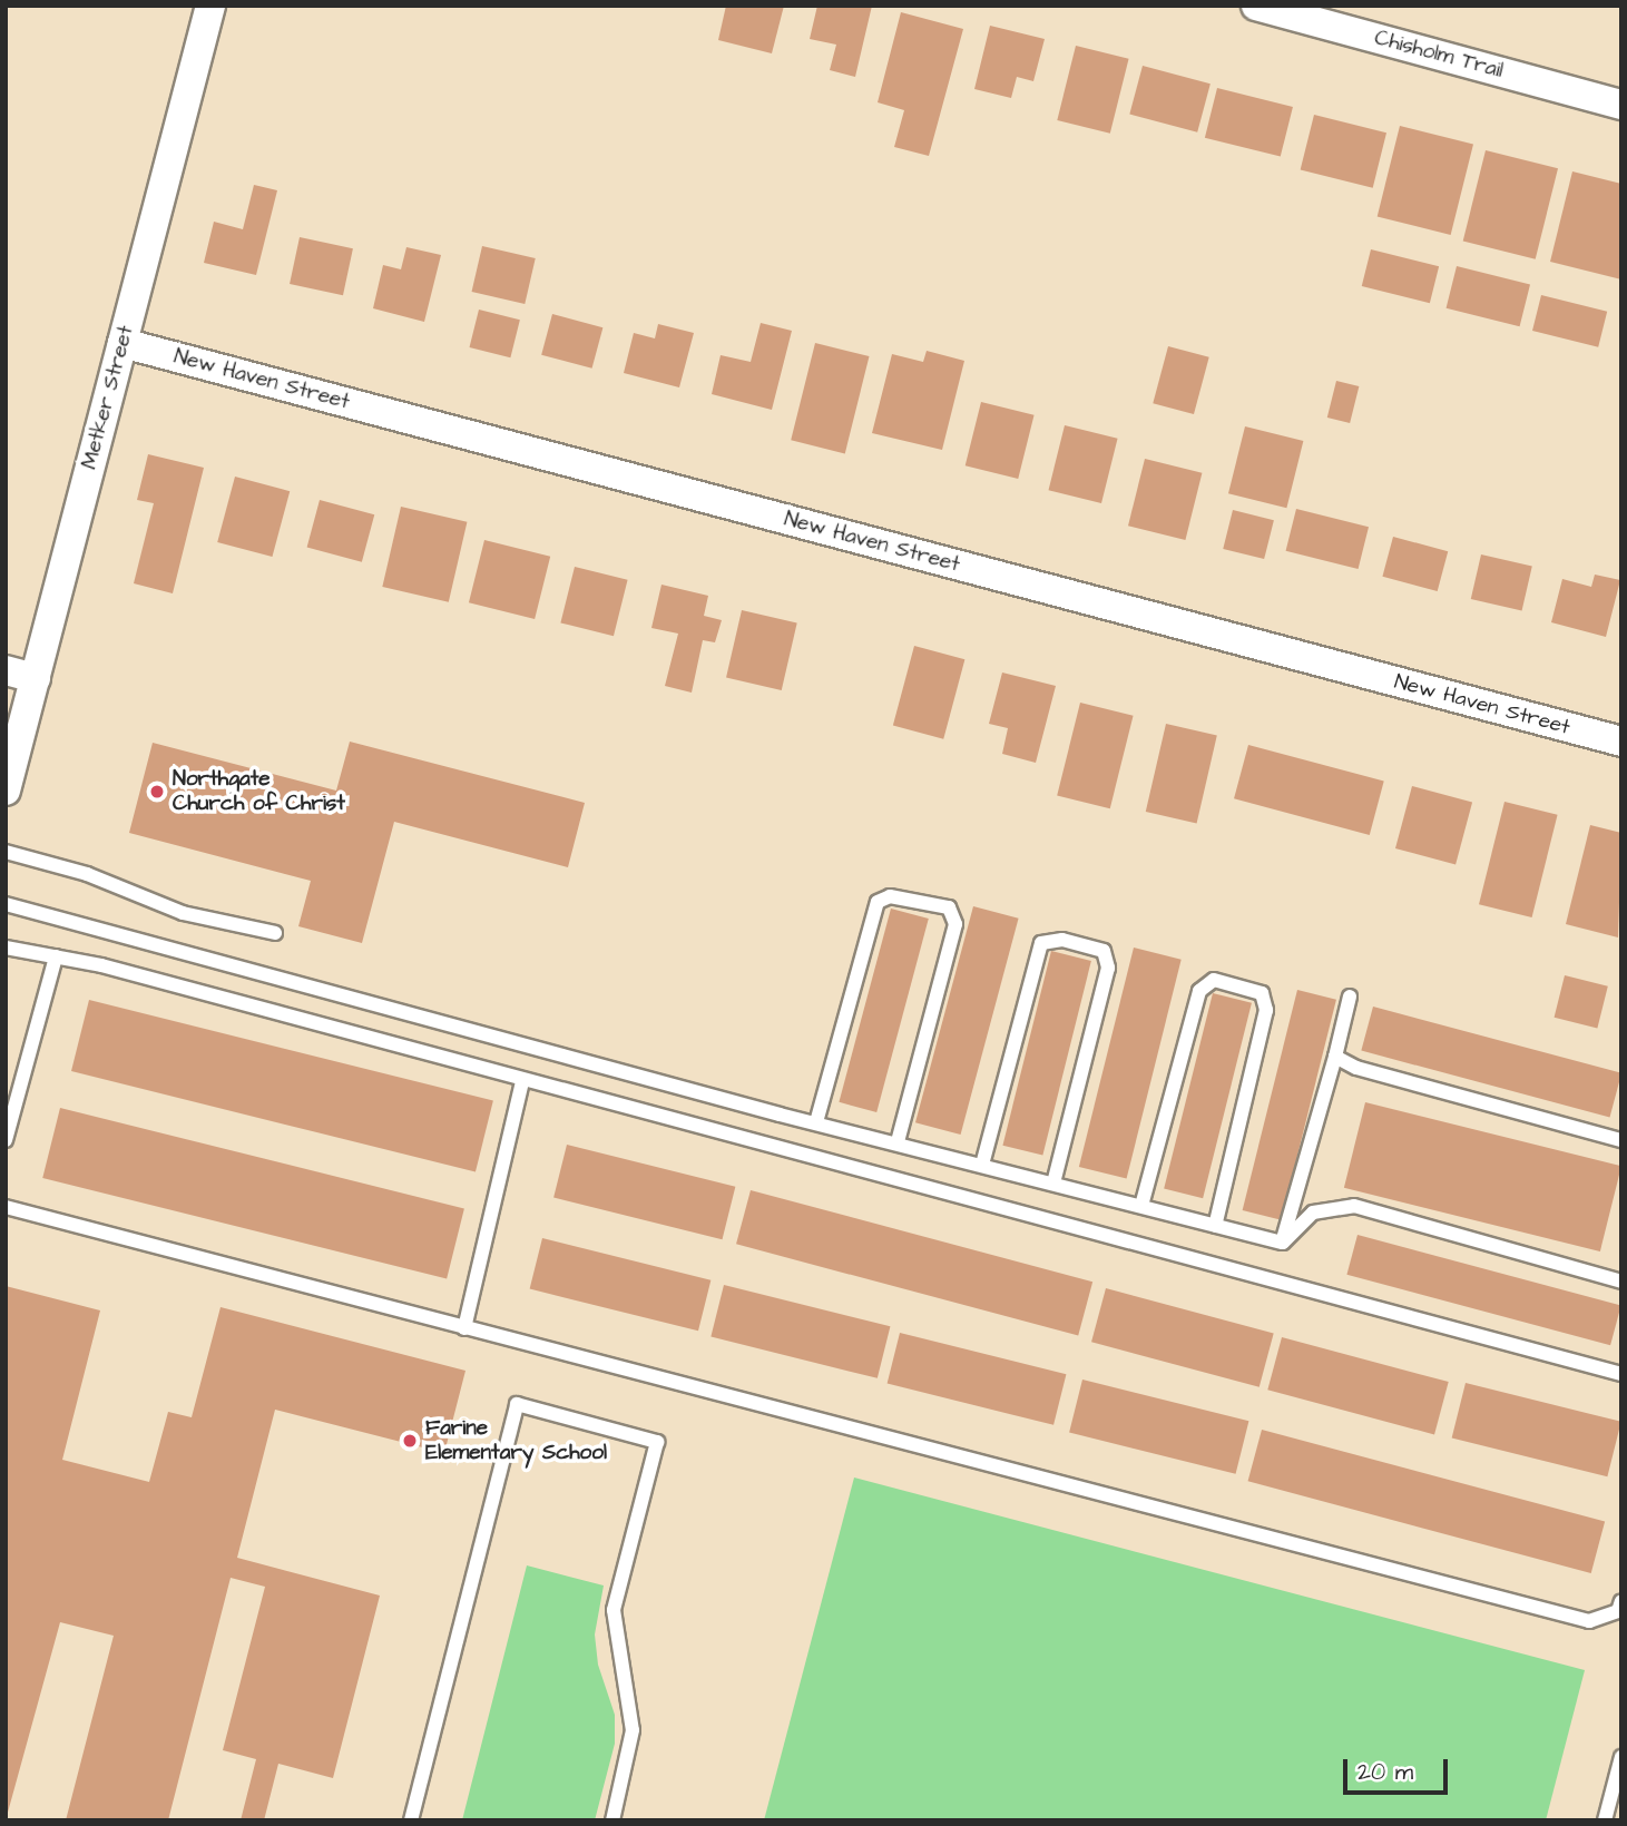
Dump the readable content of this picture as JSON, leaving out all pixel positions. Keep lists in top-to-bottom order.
{
  "streets": {
    "street": ["Chisholm Trail", "New Haven Street", "Metker Street"]
  },
  "crossings": [
    ["New Haven Street", "Metker Street"]
  ],
  "places": ["Northgate Church of Christ", "Farine Elementary School"],
  "scale_bar": "20 m"
}
